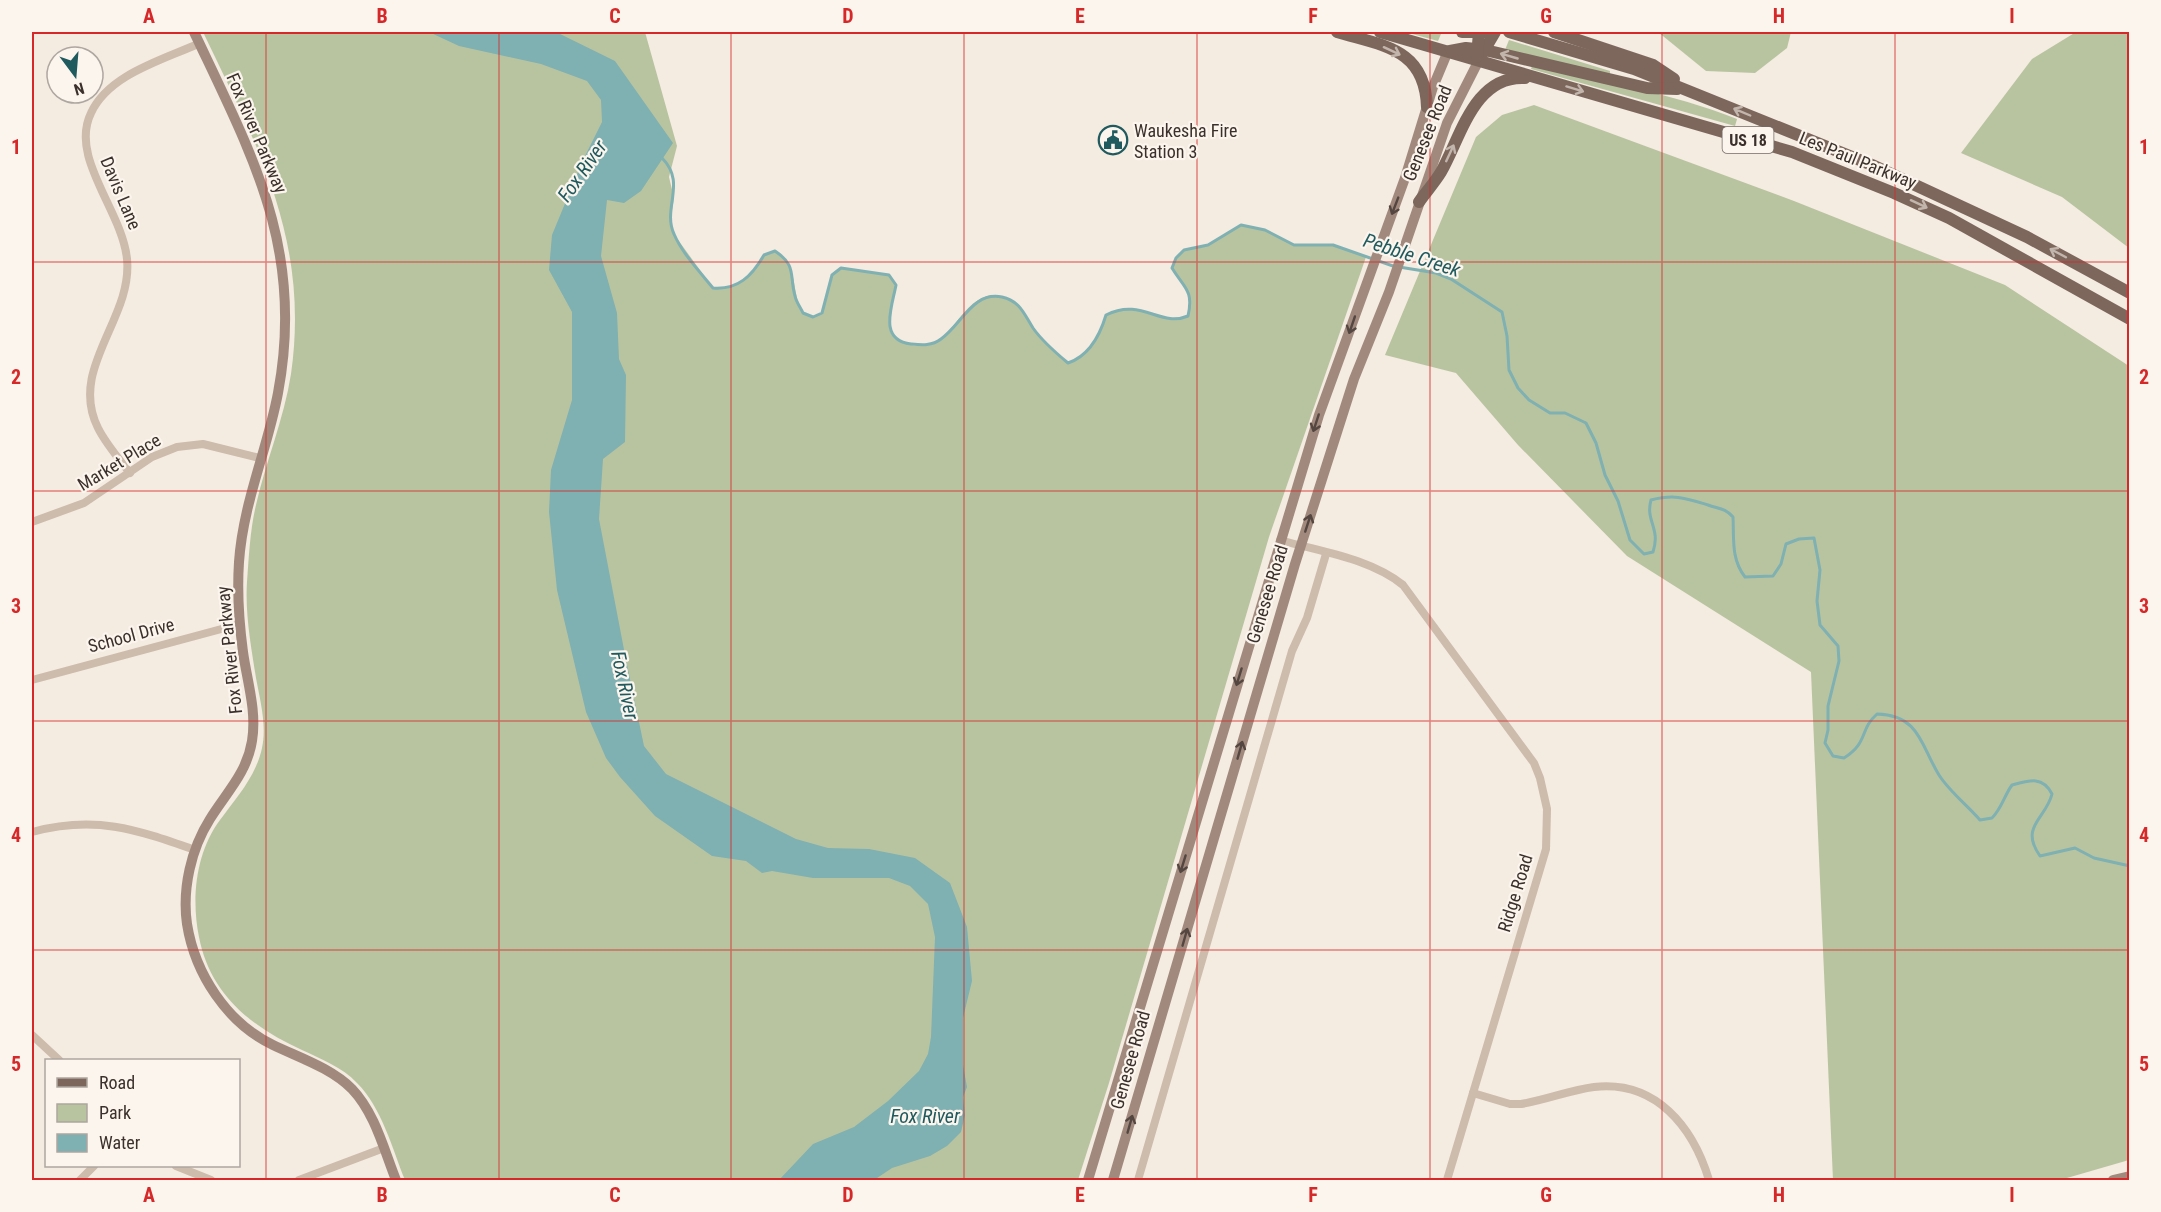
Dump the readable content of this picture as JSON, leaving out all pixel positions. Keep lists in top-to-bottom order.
{
  "streets": {
    "main road": [
      "Fox River Parkway",
      "Genesee Road",
      "US 18",
      "Les Paul Parkway"
    ],
    "street": [
      "Davis Lane",
      "Market Place",
      "School Drive",
      "Ridge Road"
    ]
  },
  "crossings": [
    ["Fox River Parkway", "Davis Lane"],
    ["Fox River Parkway", "Market Place"],
    ["Fox River Parkway", "School Drive"],
    ["Genesee Road", "Les Paul Parkway"],
    ["Genesee Road", "Ridge Road"],
    ["Davis Lane", "Market Place"]
  ],
  "water": ["Fox River", "Pebble Creek"],
  "places": {
    "public building": ["Waukesha Fire Station 3"]
  },
  "legend": ["Road", "Park", "Water"],
  "north": "bottom",
  "grid": {
    "columns": [
      "A",
      "B",
      "C",
      "D",
      "E",
      "F",
      "G",
      "H",
      "I"
    ],
    "rows": [
      "1",
      "2",
      "3",
      "4",
      "5"
    ]
  }
}
